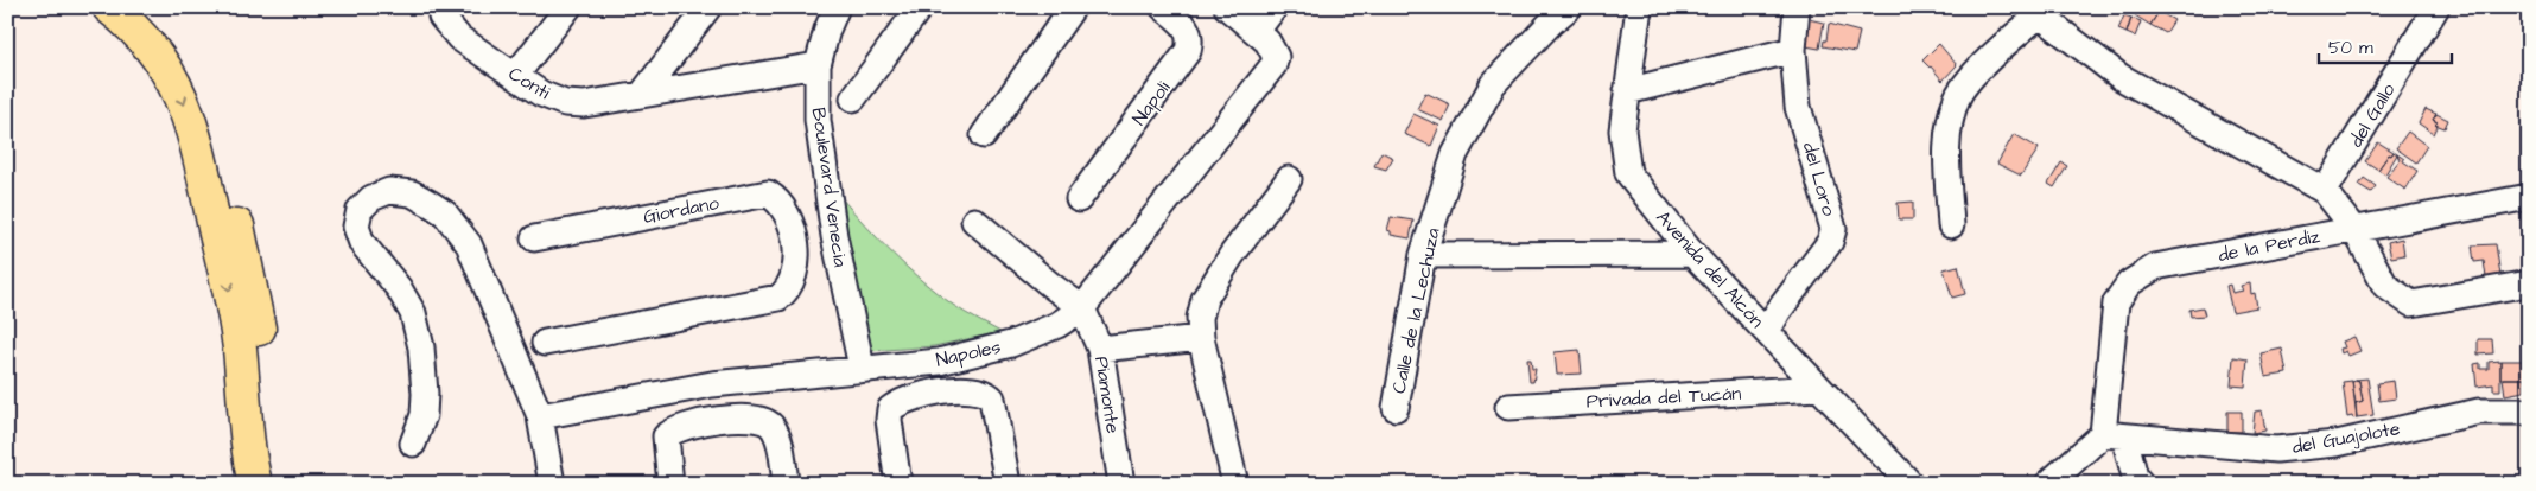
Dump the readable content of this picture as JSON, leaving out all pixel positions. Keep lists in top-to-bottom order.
{
  "streets": {
    "street": [
      "Conti",
      "Napoli",
      "del Gallo",
      "del Loro",
      "Boulevard Venecia",
      "Giordano",
      "de la Perdiz",
      "Avenida del Alcón",
      "Calle de la Lechuza",
      "Napoles",
      "Piamonte",
      "Privada del Tucán",
      "del Guajolote"
    ]
  },
  "crossings": [
    ["Conti", "Boulevard Venecia"],
    ["del Loro", "Avenida del Alcón"],
    ["Boulevard Venecia", "Napoles"],
    ["de la Perdiz", "del Guajolote"],
    ["Avenida del Alcón", "Privada del Tucán"],
    ["Napoles", "Piamonte"]
  ],
  "scale_bar": "50 m"
}
